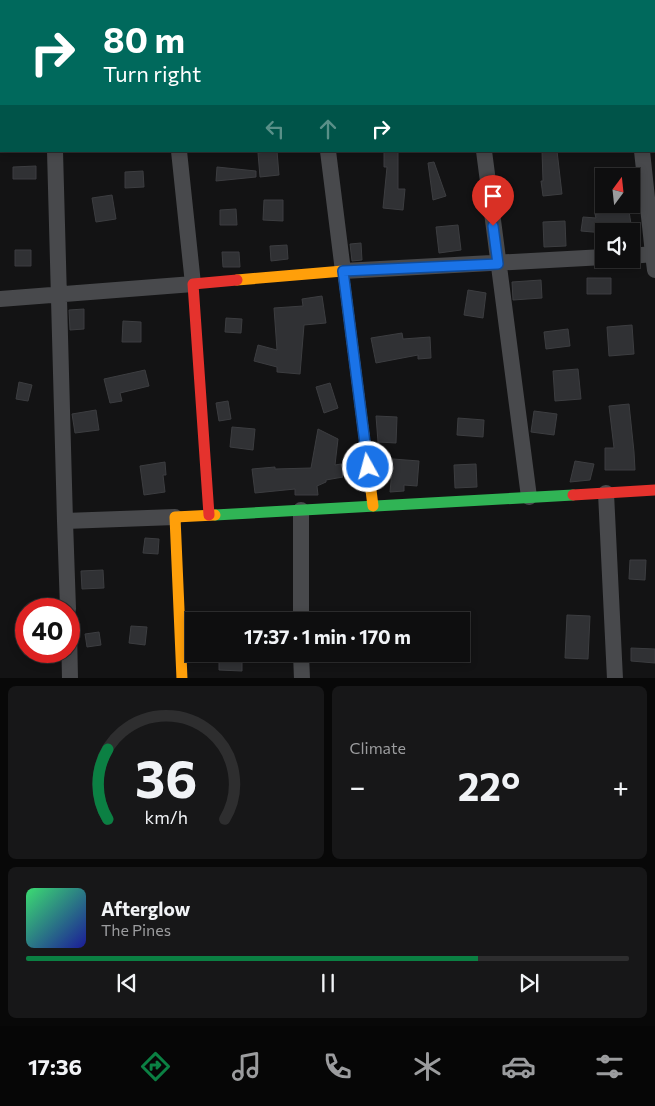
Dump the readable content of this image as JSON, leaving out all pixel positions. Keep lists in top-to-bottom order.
{
  "north": "top",
  "page": {
    "turn": ["80 m", "Turn right"],
    "limit": "40",
    "trip": "17:37 · 1 min · 170 m",
    "tile": "Climate",
    "heat": ["−", "22°", "+"],
    "song": ["Afterglow", "The Pines"],
    "tabs": "17:36",
    "gauge": ["36", "km/h"]
  }
}
